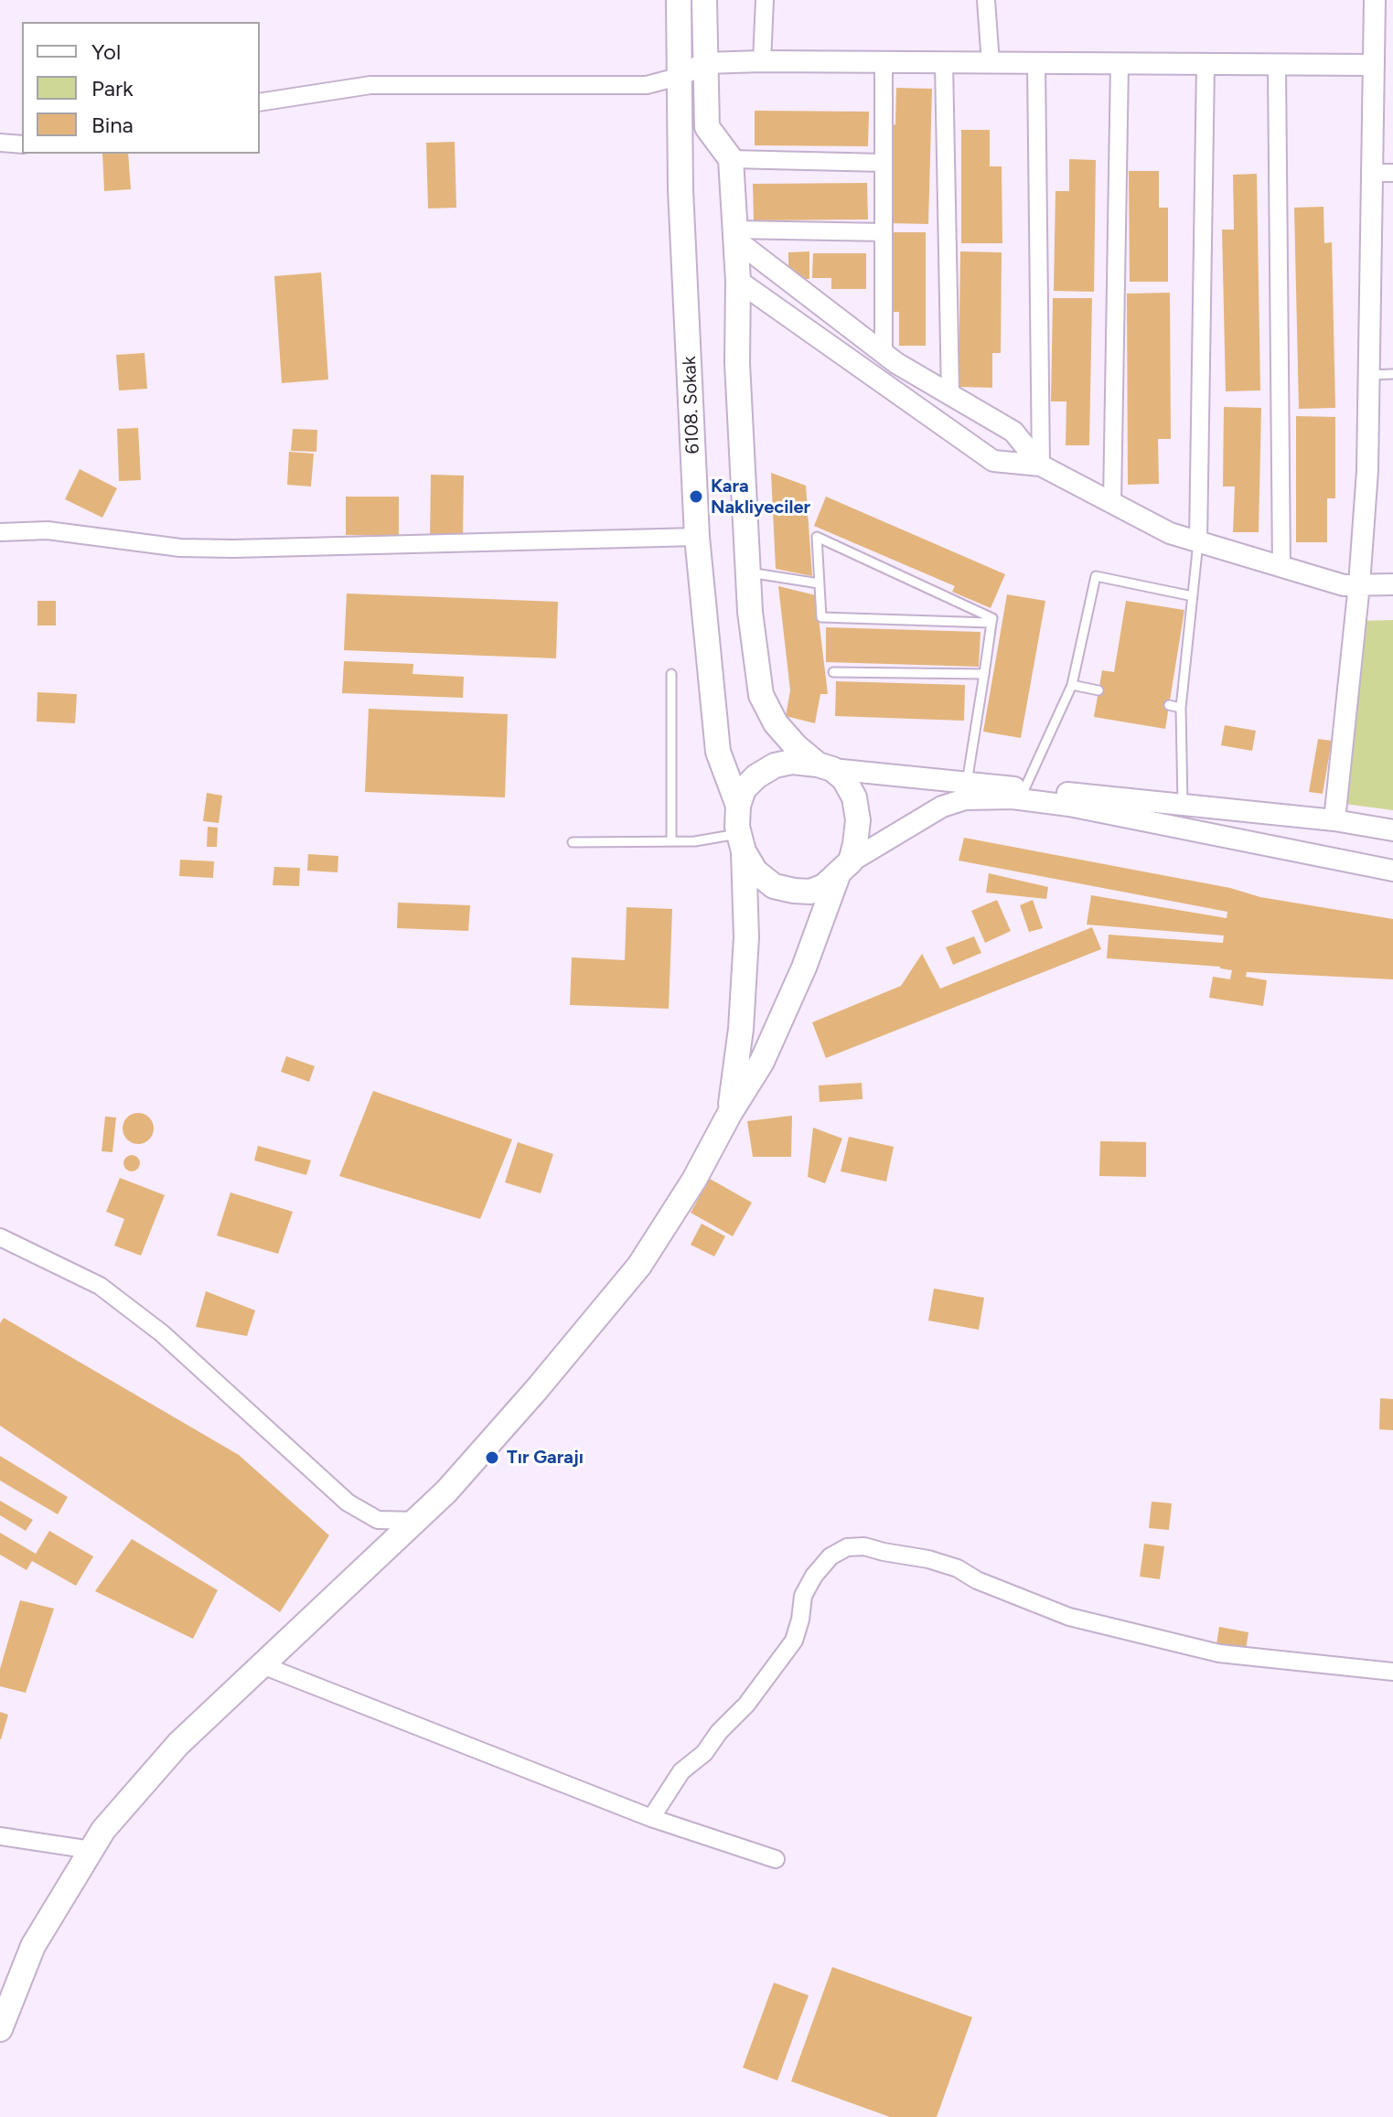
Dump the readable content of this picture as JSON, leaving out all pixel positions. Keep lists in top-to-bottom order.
{
  "streets": {
    "main road": ["6108. Sokak"]
  },
  "places": ["Kara Nakliyeciler", "Tır Garajı"],
  "legend": ["Yol", "Park", "Bina"]
}
